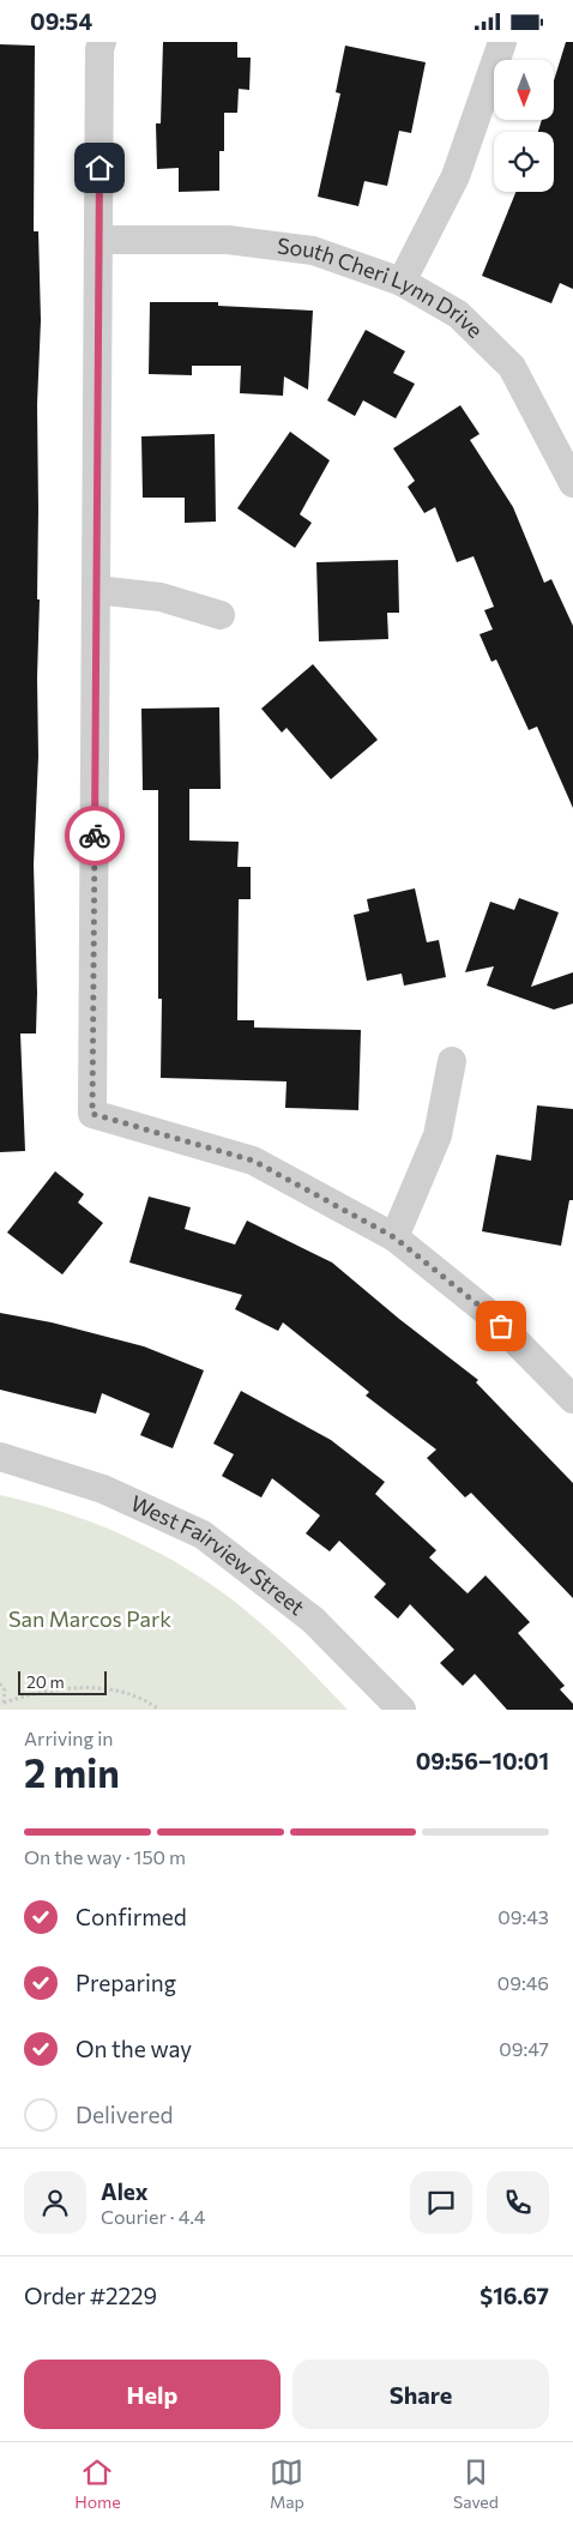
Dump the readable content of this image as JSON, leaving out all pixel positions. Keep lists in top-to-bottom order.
{
  "streets": {
    "street": ["South Cheri Lynn Drive", "West Fairview Street"]
  },
  "parks": ["San Marcos Park"],
  "scale_bar": "20 m",
  "north": "bottom",
  "page": {
    "status": "09:54",
    "scale": "20 m",
    "heading": ["2 min", "Arriving in", "09:56–10:01"],
    "panel": [
      "Alex",
      "Courier · 4.4",
      "Order #2229",
      "$16.67"
    ],
    "bar": "On the way · 150 m",
    "list": [
      ["Confirmed", "09:43"],
      ["Preparing", "09:46"],
      ["On the way", "09:47"],
      "Delivered"
    ],
    "buttons": ["Help", "Share"],
    "tabs": ["Home", "Map", "Saved"]
  }
}
